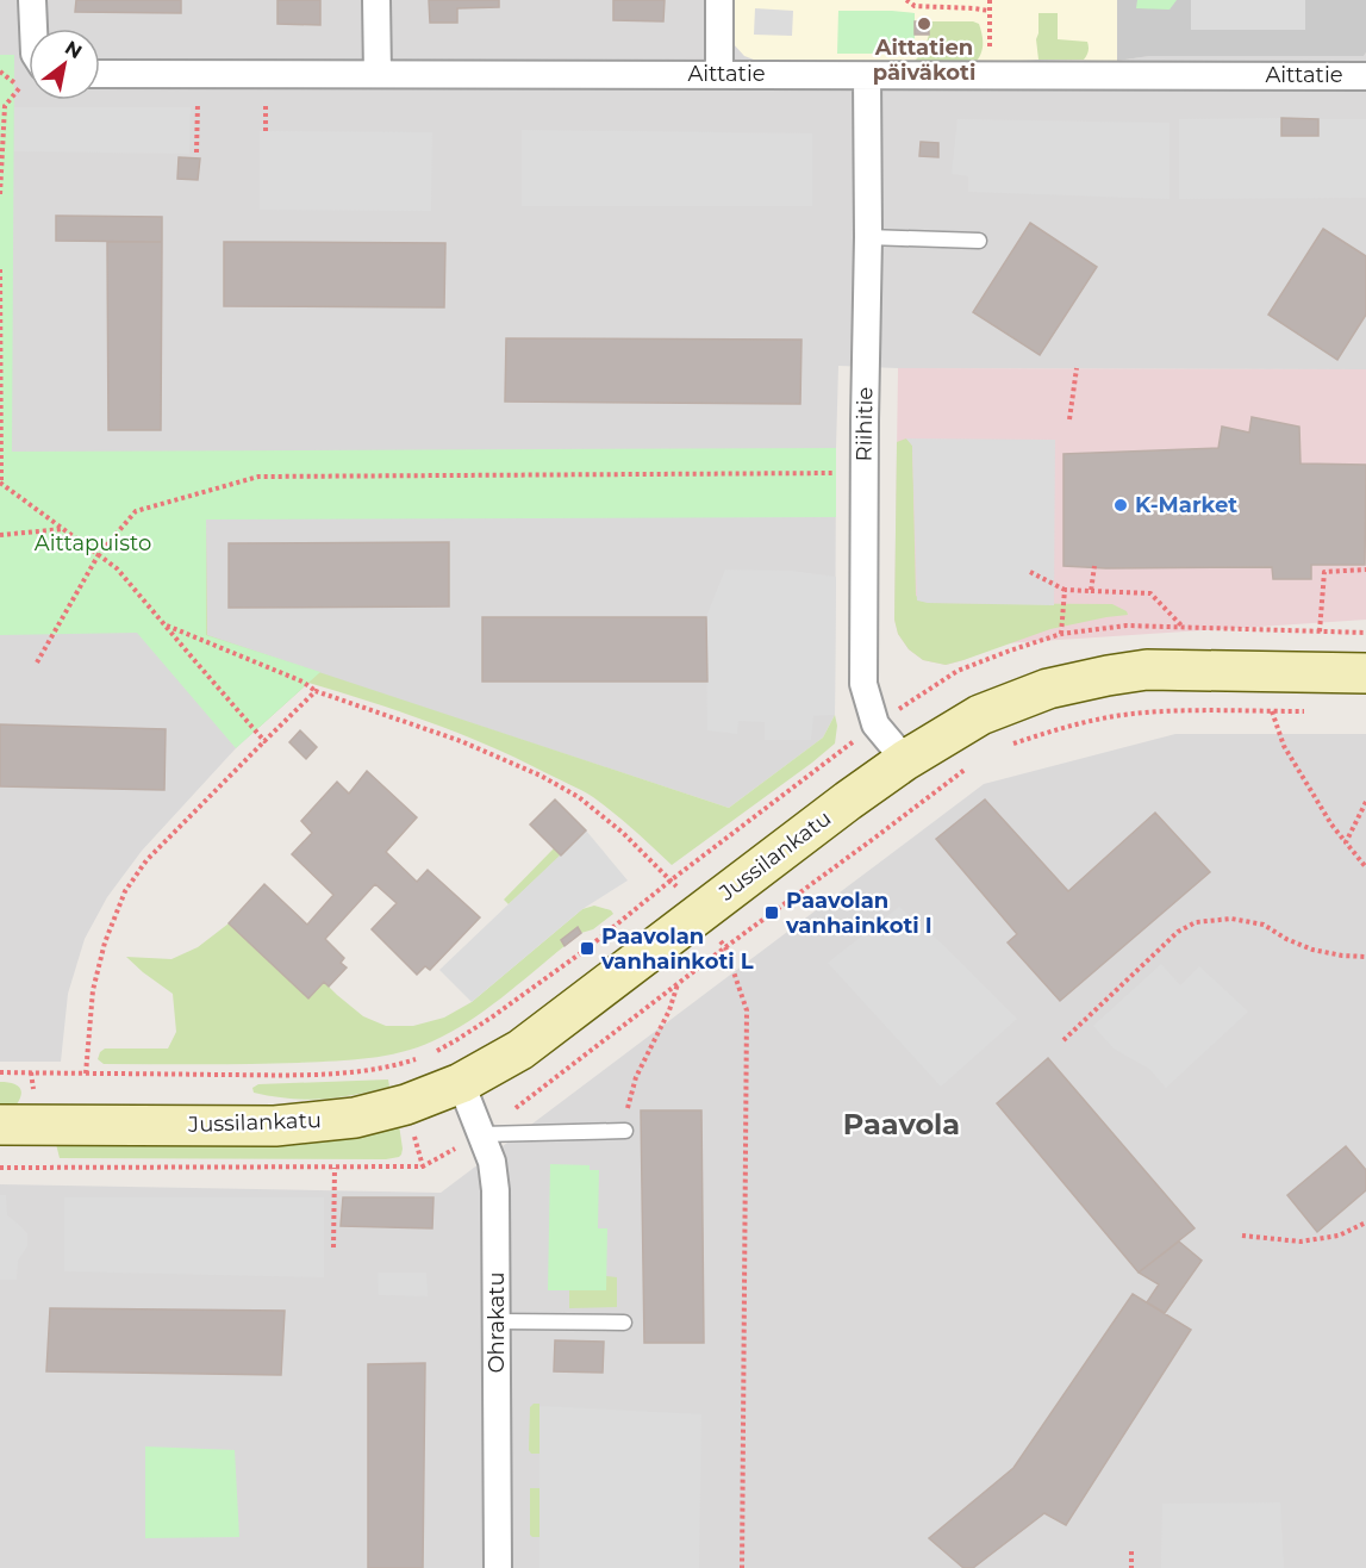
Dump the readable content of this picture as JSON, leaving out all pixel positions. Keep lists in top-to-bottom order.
{
  "streets": {
    "main road": ["Jussilankatu"],
    "street": ["Aittatie", "Riihitie", "Ohrakatu"]
  },
  "crossings": [
    ["Aittatie", "Riihitie"],
    ["Riihitie", "Jussilankatu"],
    ["Jussilankatu", "Ohrakatu"]
  ],
  "districts": ["Paavola"],
  "parks": ["Aittapuisto"],
  "places": {
    "other": ["Aittatien päiväkoti", "K-Market"],
    "transit": ["Paavolan vanhainkoti I", "Paavolan vanhainkoti L"]
  },
  "north": "top right"
}
